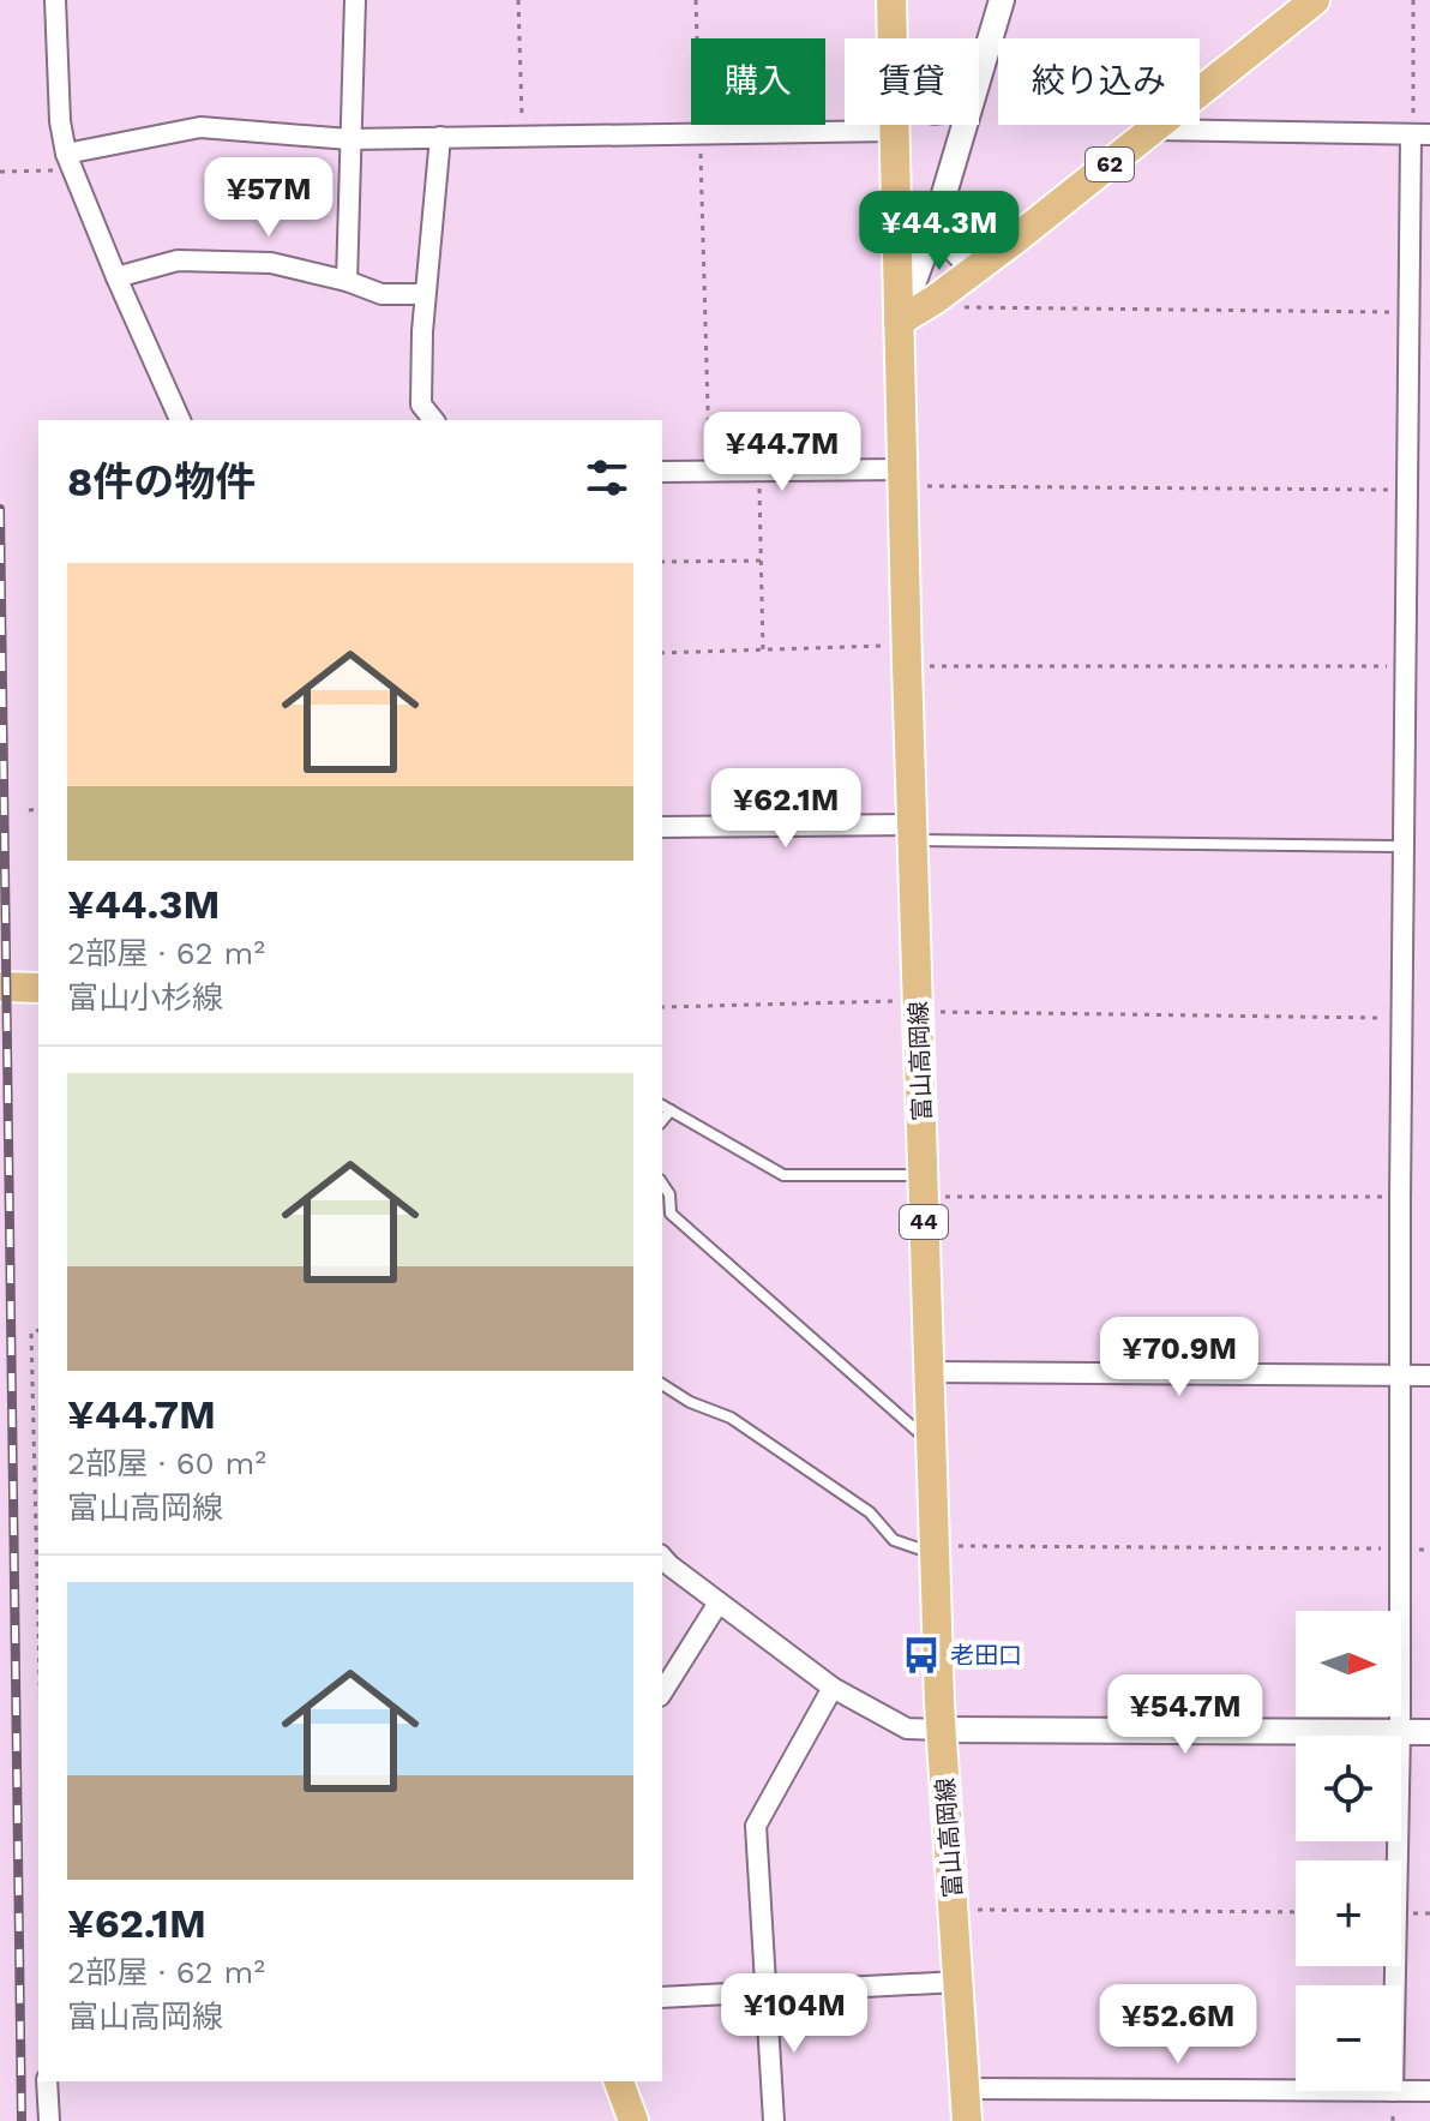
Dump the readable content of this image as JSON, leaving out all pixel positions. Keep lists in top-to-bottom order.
{
  "streets": {
    "main road": ["62", "富山高岡線", "44"]
  },
  "crossings": [
    ["62", "富山高岡線"]
  ],
  "places": {
    "bus stop": ["老田口"]
  },
  "north": "right",
  "page": {
    "chip": ["購入", "賃貸", "絞り込み"],
    "price": [
      "¥57M",
      "¥44.3M",
      "¥44.7M",
      "¥62.1M",
      "¥70.9M",
      "¥54.7M",
      "¥104M",
      "¥52.6M"
    ],
    "heading": "8件の物件",
    "list": [
      {
        "name": "¥44.3M",
        "note": "2部屋 · 62 m² · 富山小杉線"
      },
      {
        "name": "¥44.7M",
        "note": "2部屋 · 60 m² · 富山高岡線"
      },
      {
        "name": "¥62.1M",
        "note": "2部屋 · 62 m² · 富山高岡線"
      }
    ],
    "map_buttons": ["+", "−"]
  }
}
